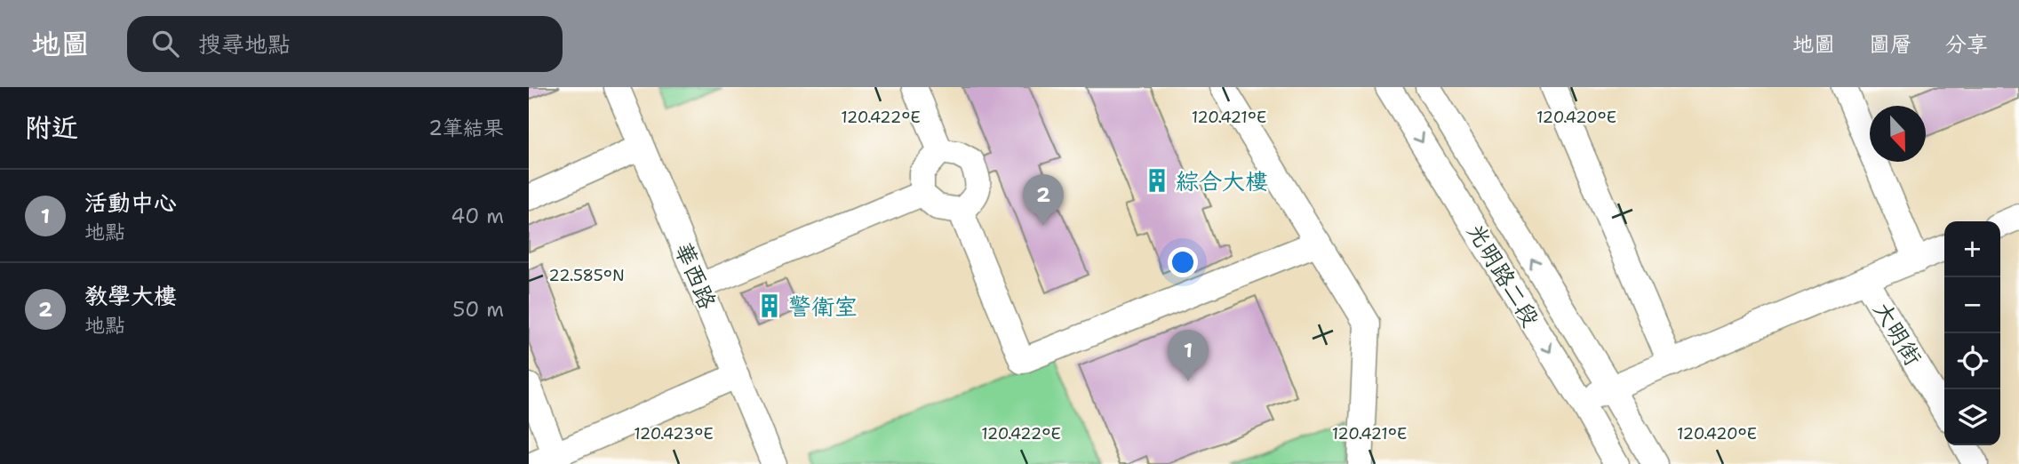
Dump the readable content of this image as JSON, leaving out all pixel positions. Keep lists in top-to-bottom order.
{
  "streets": {
    "street": ["光明路二段", "華西路", "大明街"]
  },
  "places": {
    "building": ["綜合大樓", "警衛室"]
  },
  "north": "bottom",
  "page": {
    "header": "地圖",
    "search": "搜尋地點",
    "nav": ["地圖", "圖層", "分享"],
    "heading": ["附近", "2筆結果"],
    "list": [
      {
        "mark": "1",
        "name": "活動中心",
        "note": "地點",
        "value": "40 m"
      },
      {
        "mark": "2",
        "name": "教學大樓",
        "note": "地點",
        "value": "50 m"
      }
    ],
    "pins": ["2", "1"],
    "map_buttons": ["+", "−"]
  },
  "coordinates": [
    "120.422°E",
    "120.421°E",
    "120.420°E",
    "22.585°N",
    "120.423°E"
  ]
}
